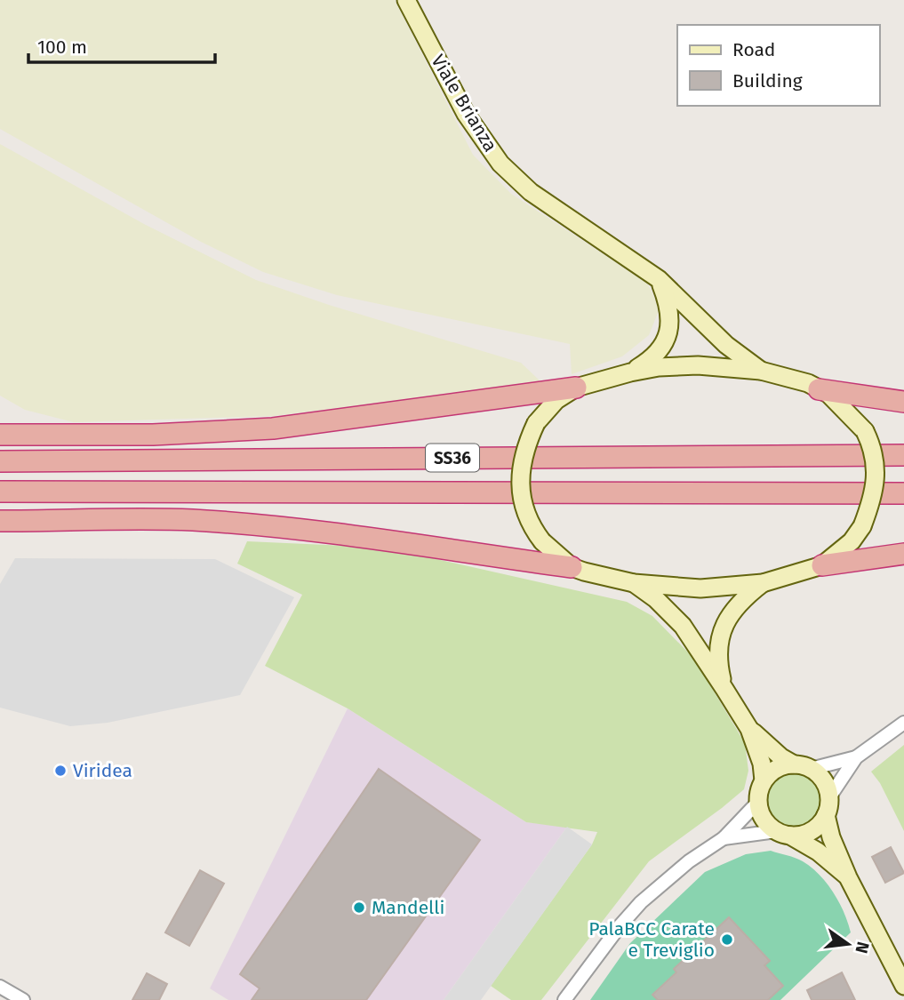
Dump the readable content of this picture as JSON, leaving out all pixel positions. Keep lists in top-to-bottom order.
{
  "streets": {
    "highway": ["SS36"],
    "main road": ["Viale Brianza"]
  },
  "places": ["Viridea", "Mandelli", "PalaBCC Carate e Treviglio"],
  "legend": ["Road", "Building"],
  "scale_bar": "100 m",
  "north": "right"
}
